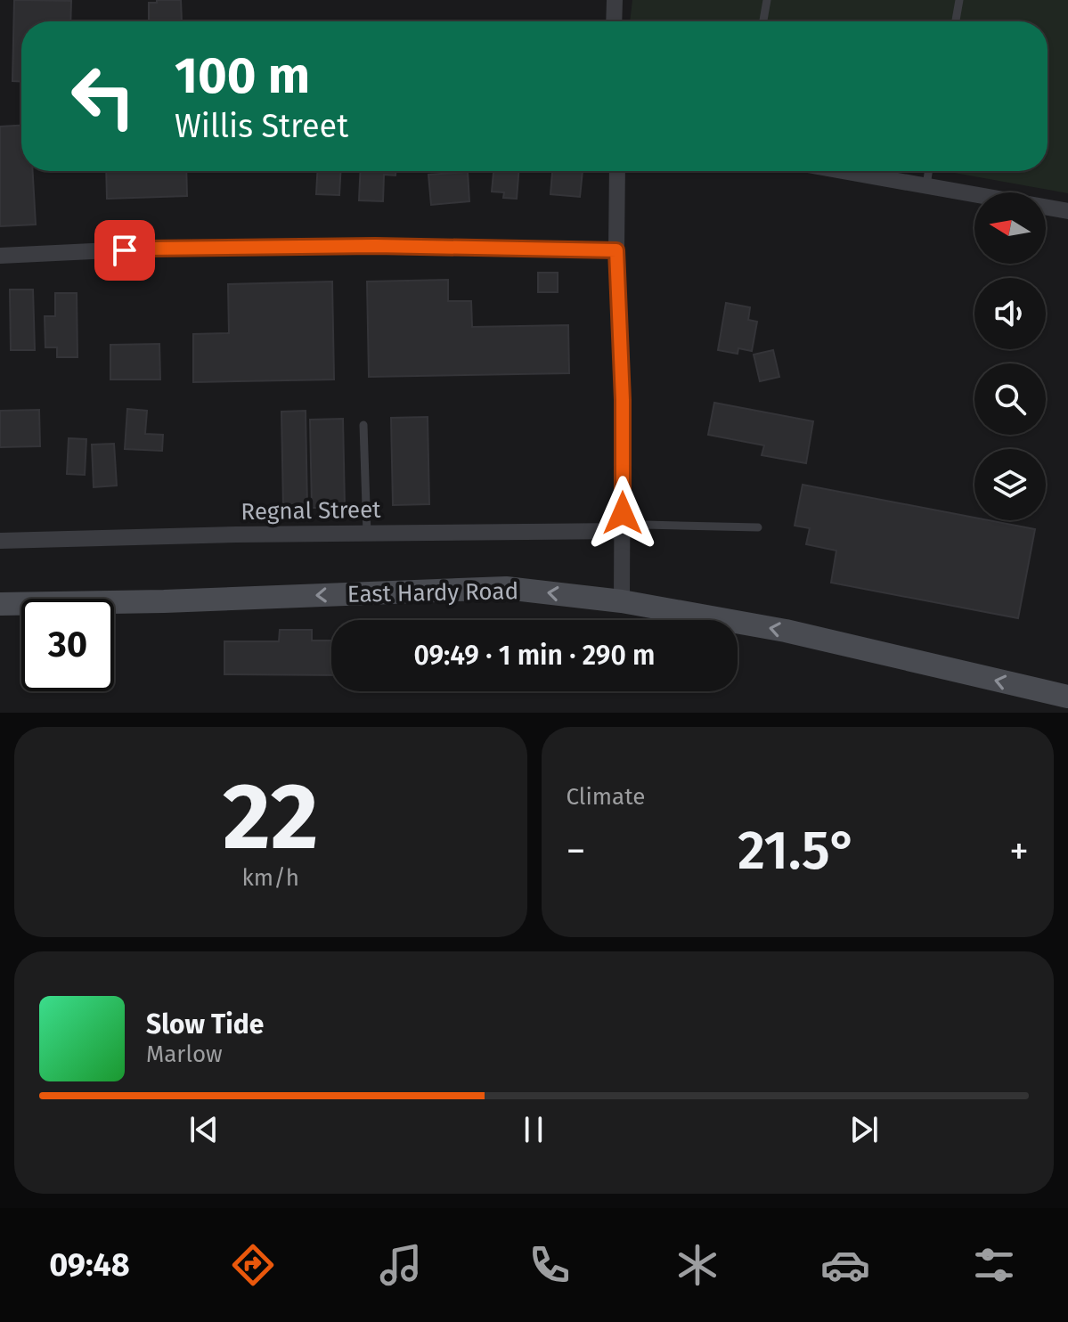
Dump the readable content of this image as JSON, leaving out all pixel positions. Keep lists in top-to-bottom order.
{
  "streets": {
    "main road": ["East Hardy Road"],
    "street": ["Regnal Street"]
  },
  "one_way": ["East Hardy Road"],
  "north": "left",
  "page": {
    "turn": ["100 m", "Willis Street"],
    "limit": "30",
    "trip": "09:49 · 1 min · 290 m",
    "tile": [
      ["22", "km/h"],
      "Climate"
    ],
    "heat": ["−", "21.5°", "+"],
    "song": ["Slow Tide", "Marlow"],
    "tabs": "09:48"
  }
}
